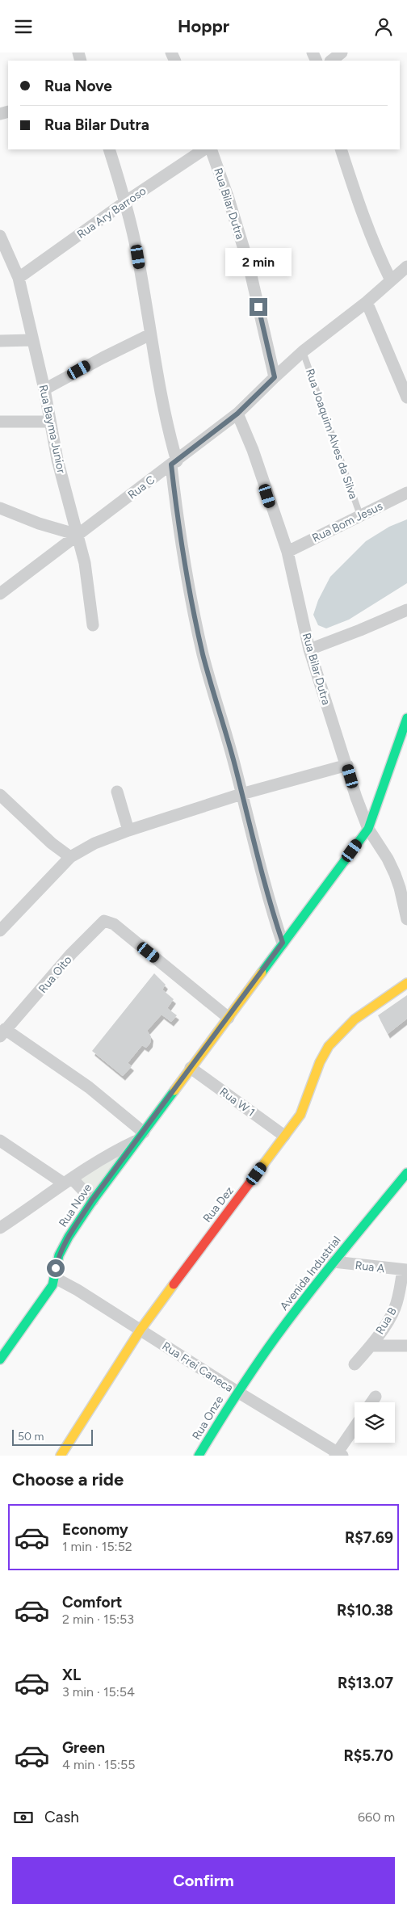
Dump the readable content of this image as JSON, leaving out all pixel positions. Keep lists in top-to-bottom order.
{
  "streets": {
    "street": [
      "Rua Bilar Dutra",
      "Rua Ary Barroso",
      "Rua Bayma Junior",
      "Rua C",
      "Rua Bom Jesus",
      "Rua Oito",
      "Rua W 1",
      "Rua Dez",
      "Rua Nove",
      "Rua A",
      "Avenida Industrial",
      "Rua B",
      "Rua Frei Caneca",
      "Rua Onze"
    ],
    "lane": ["Rua Joaquim Alves da Silva"]
  },
  "crossings": [
    ["Rua Bilar Dutra", "Rua C"],
    ["Rua Bilar Dutra", "Rua Bom Jesus"],
    ["Rua Bilar Dutra", "Rua Nove"],
    ["Rua Ary Barroso", "Rua Bayma Junior"],
    ["Rua Bayma Junior", "Rua C"],
    ["Rua Joaquim Alves da Silva", "Rua C"],
    ["Rua Joaquim Alves da Silva", "Rua Bom Jesus"],
    ["Rua Oito", "Rua Nove"],
    ["Rua W 1", "Rua Dez"],
    ["Rua W 1", "Rua Nove"],
    ["Rua Dez", "Rua Frei Caneca"],
    ["Rua Nove", "Rua Frei Caneca"],
    ["Rua A", "Avenida Industrial"],
    ["Rua A", "Rua B"],
    ["Avenida Industrial", "Rua Frei Caneca"],
    ["Avenida Industrial", "Rua Onze"],
    ["Rua Frei Caneca", "Rua Onze"]
  ],
  "scale_bar": "50 m",
  "page": {
    "header": "Hoppr",
    "banner": ["Rua Nove", "Rua Bilar Dutra"],
    "bubble": "2 min",
    "scale": "50 m",
    "heading": "Choose a ride",
    "list": [
      {
        "name": "Economy",
        "note": "1 min · 15:52",
        "value": "R$7.69"
      },
      {
        "name": "Comfort",
        "note": "2 min · 15:53",
        "value": "R$10.38"
      },
      {
        "name": "XL",
        "note": "3 min · 15:54",
        "value": "R$13.07"
      },
      {
        "name": "Green",
        "note": "4 min · 15:55",
        "value": "R$5.70"
      }
    ],
    "pay": ["Cash", "660 m"],
    "buttons": "Confirm"
  }
}
